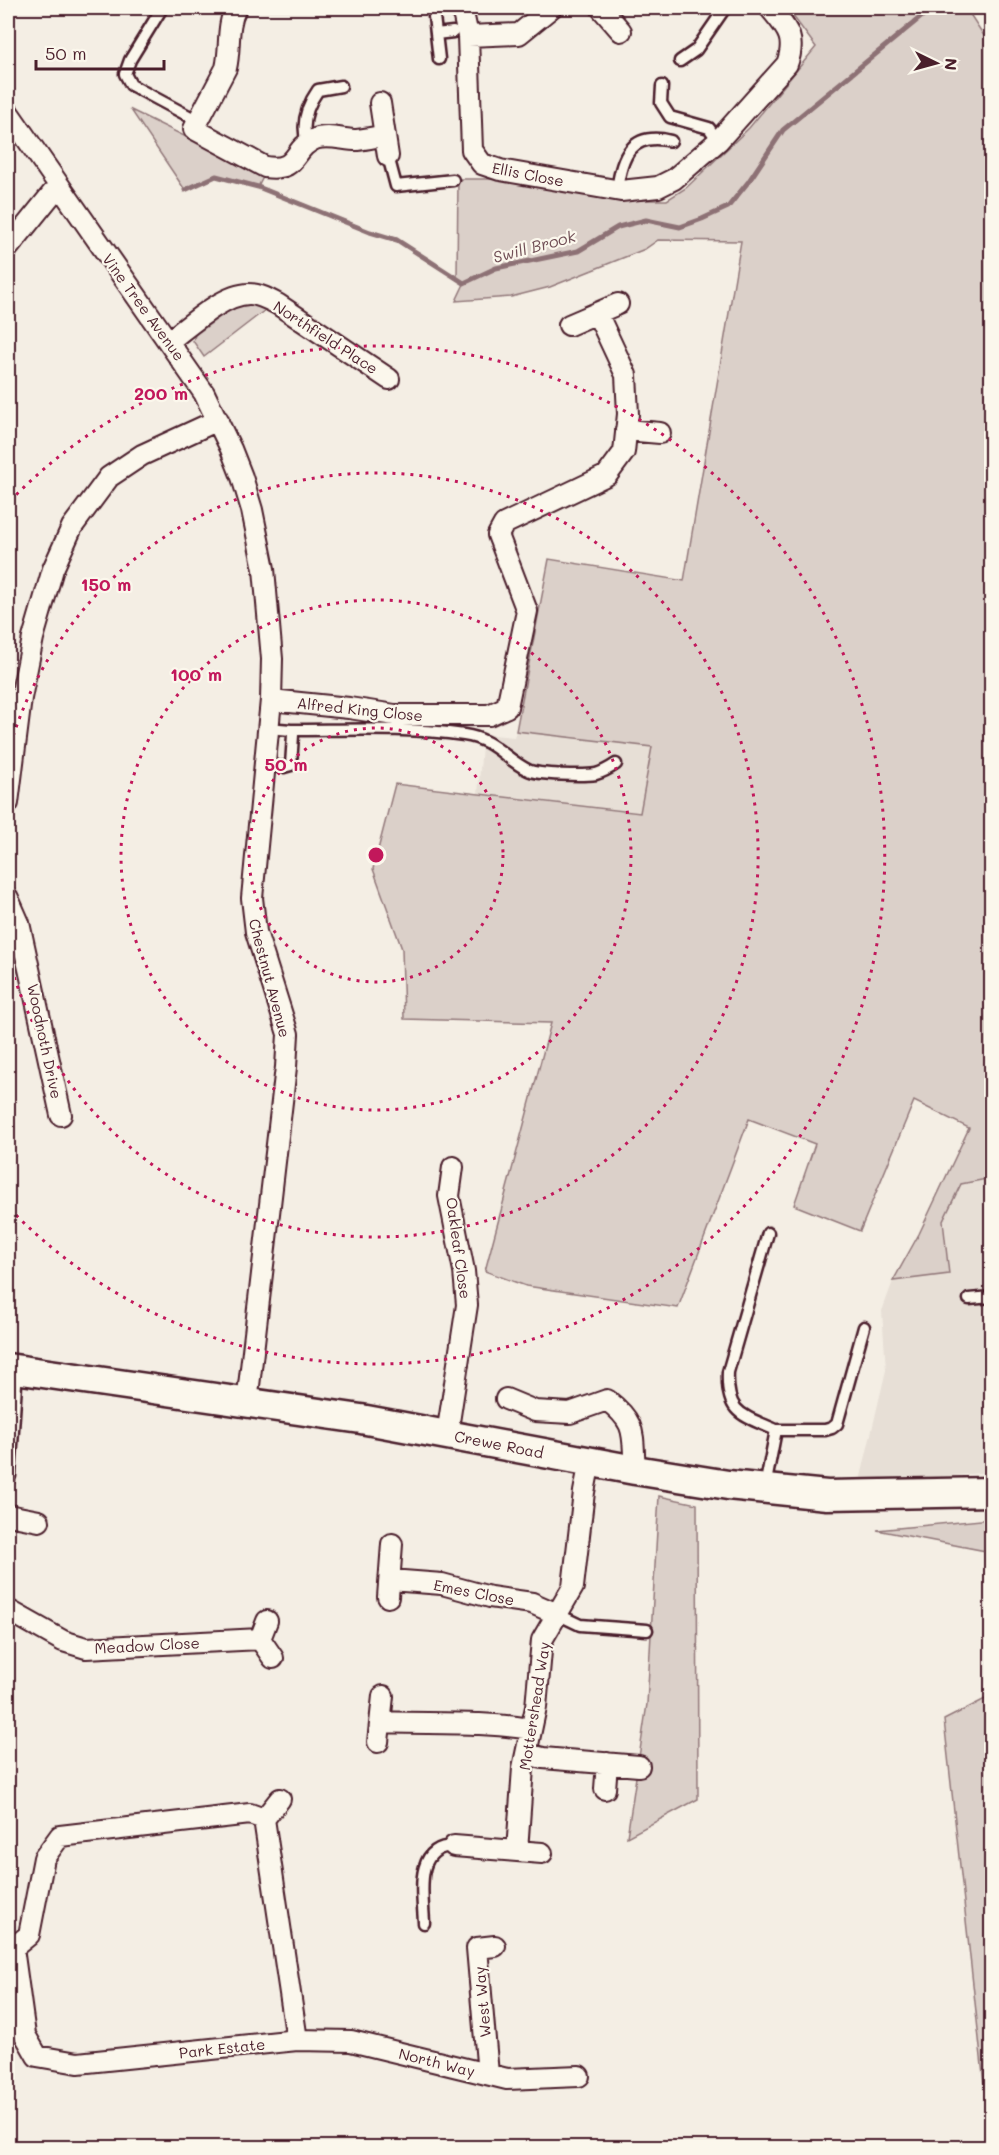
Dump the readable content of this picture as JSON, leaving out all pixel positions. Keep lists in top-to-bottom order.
{
  "streets": {
    "main road": ["Crewe Road"],
    "street": [
      "Ellis Close",
      "Vine Tree Avenue",
      "Northfield Place",
      "Alfred King Close",
      "Chestnut Avenue",
      "Woodnoth Drive",
      "Oakleaf Close",
      "Emes Close",
      "Meadow Close",
      "Mottershead Way",
      "West Way",
      "Park Estate",
      "North Way"
    ]
  },
  "crossings": [
    ["Vine Tree Avenue", "Northfield Place"],
    ["Vine Tree Avenue", "Chestnut Avenue"],
    ["Alfred King Close", "Chestnut Avenue"],
    ["Chestnut Avenue", "Crewe Road"],
    ["Oakleaf Close", "Crewe Road"],
    ["Crewe Road", "Mottershead Way"],
    ["Emes Close", "Mottershead Way"],
    ["West Way", "North Way"],
    ["Park Estate", "North Way"]
  ],
  "water": ["Swill Brook"],
  "scale_bar": "50 m",
  "north": "right",
  "rings": [
    "200 m",
    "150 m",
    "100 m",
    "50 m"
  ]
}
